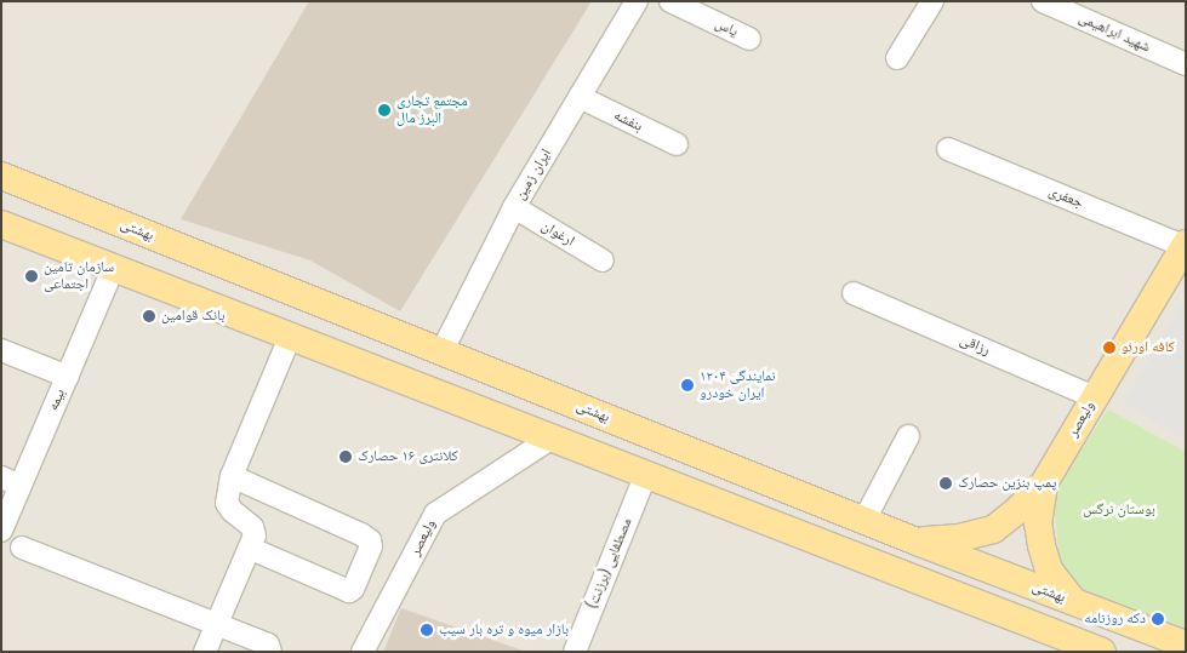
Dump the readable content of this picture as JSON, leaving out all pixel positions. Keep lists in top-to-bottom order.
{
  "streets": {
    "main road": ["بهشتی", "ولیعصر"],
    "street": [
      "یاس",
      "شهید ابراهیمی",
      "بنفشه",
      "ایران زمین",
      "جعفری",
      "ارغوان",
      "رزاقی",
      "بیمه",
      "مصطفایی (برزنت)"
    ]
  },
  "crossings": [
    ["بنفشه", "ایران زمین"],
    ["ایران زمین", "بهشتی"],
    ["ایران زمین", "ارغوان"],
    ["جعفری", "ولیعصر"],
    ["بهشتی", "ولیعصر"],
    ["رزاقی", "ولیعصر"]
  ],
  "parks": ["بوستان نرگس"],
  "places": [
    "مجتمع تجاری البرز مال",
    "سازمان تامین اجتماعی",
    "بانک قوامین",
    "کافه اورئو",
    "۱۲۰۴ نمایندگی ایران خودرو",
    "کلانتری ۱۶ حصارک",
    "پمپ بنزین حصارک",
    "دکه روزنامه",
    "بازار میوه و تره بار سیب"
  ]
}
